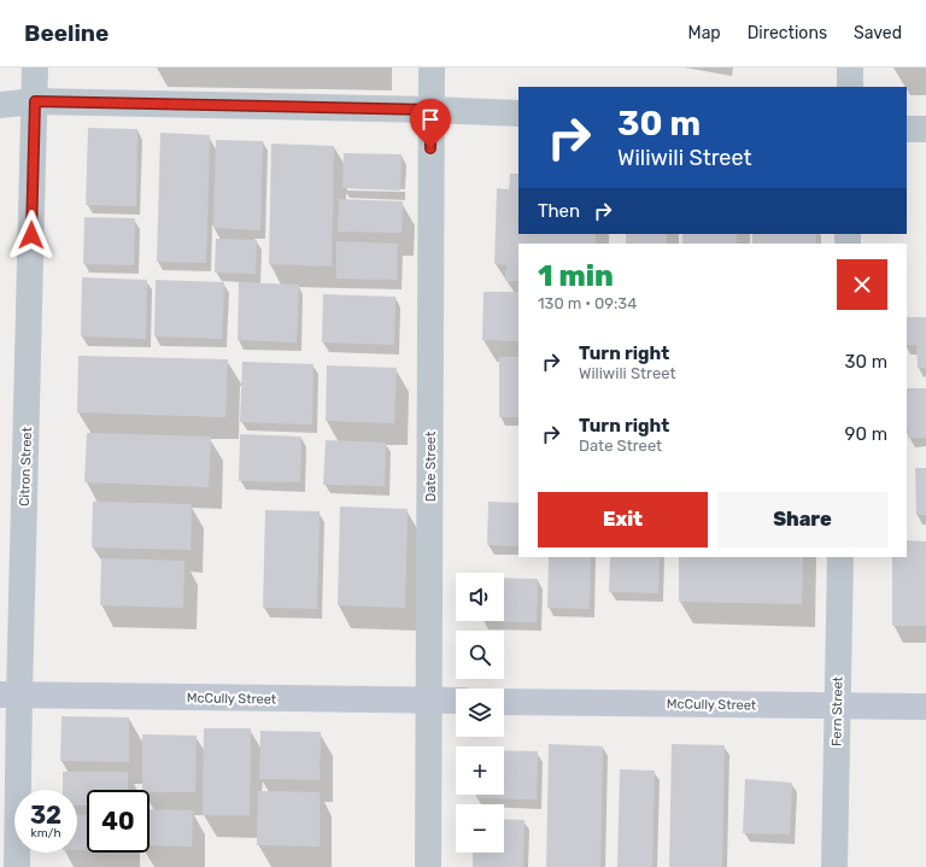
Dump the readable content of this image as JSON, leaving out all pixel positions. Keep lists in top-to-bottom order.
{
  "streets": {
    "main road": ["McCully Street"],
    "street": ["Citron Street", "Date Street", "Fern Street"]
  },
  "crossings": [
    ["Citron Street", "McCully Street"],
    ["Date Street", "McCully Street"],
    ["McCully Street", "Fern Street"]
  ],
  "page": {
    "header": "Beeline",
    "nav": ["Map", "Directions", "Saved"],
    "turn": ["30 m", "Wiliwili Street"],
    "then": "Then",
    "heading": ["1 min", "130 m · 09:34"],
    "list": [
      {
        "name": "Turn right",
        "note": "Wiliwili Street",
        "value": "30 m"
      },
      {
        "name": "Turn right",
        "note": "Date Street",
        "value": "90 m"
      }
    ],
    "buttons": ["Exit", "Share"],
    "map_buttons": ["+", "−"],
    "speed": "32 km/h",
    "limit": "40"
  }
}
